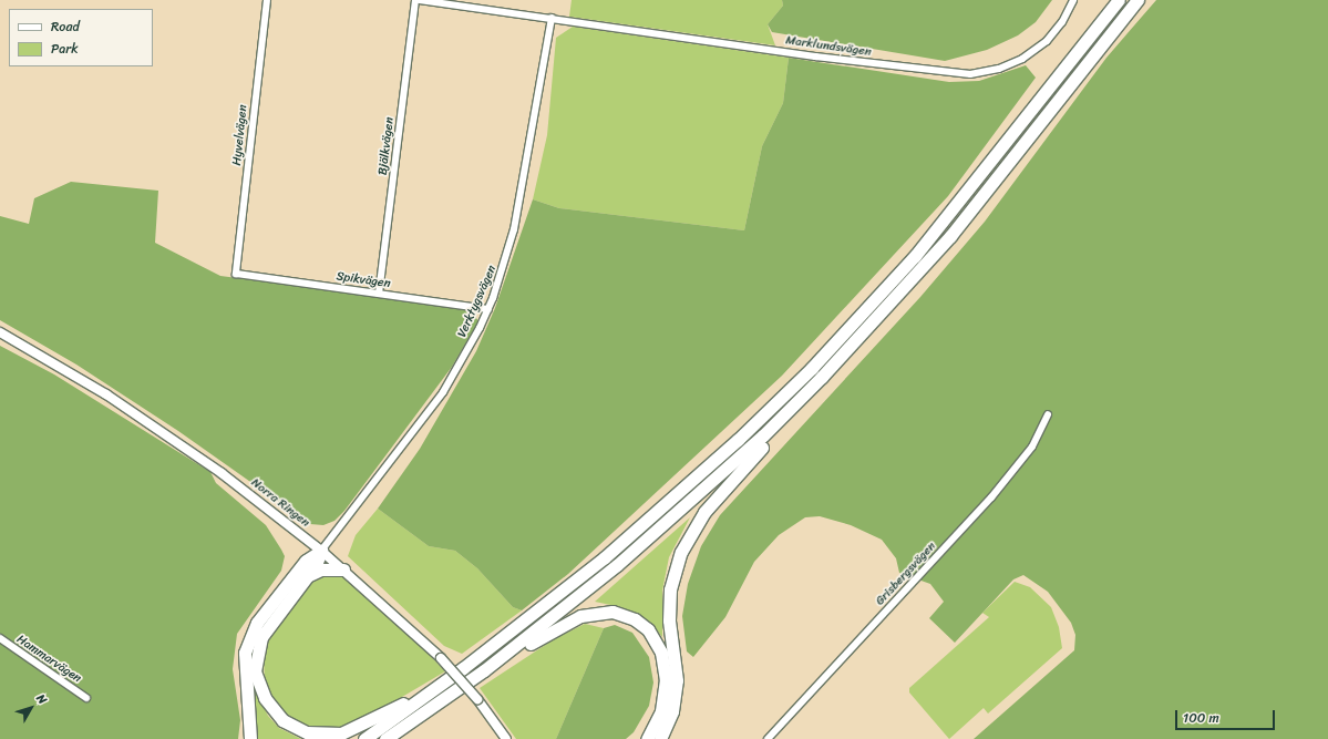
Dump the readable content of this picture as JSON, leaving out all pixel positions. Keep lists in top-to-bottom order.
{
  "streets": {
    "main road": ["Norra Ringen"],
    "street": [
      "Marklundsvägen",
      "Hyvelvägen",
      "Bjälkvägen",
      "Spikvägen",
      "Verktygsvägen",
      "Grisbergsvägen",
      "Hammarvägen"
    ]
  },
  "crossings": [
    ["Marklundsvägen", "Bjälkvägen"],
    ["Marklundsvägen", "Verktygsvägen"],
    ["Hyvelvägen", "Spikvägen"],
    ["Bjälkvägen", "Spikvägen"],
    ["Spikvägen", "Verktygsvägen"],
    ["Verktygsvägen", "Norra Ringen"]
  ],
  "legend": ["Road", "Park"],
  "scale_bar": "100 m",
  "north": "top right"
}
